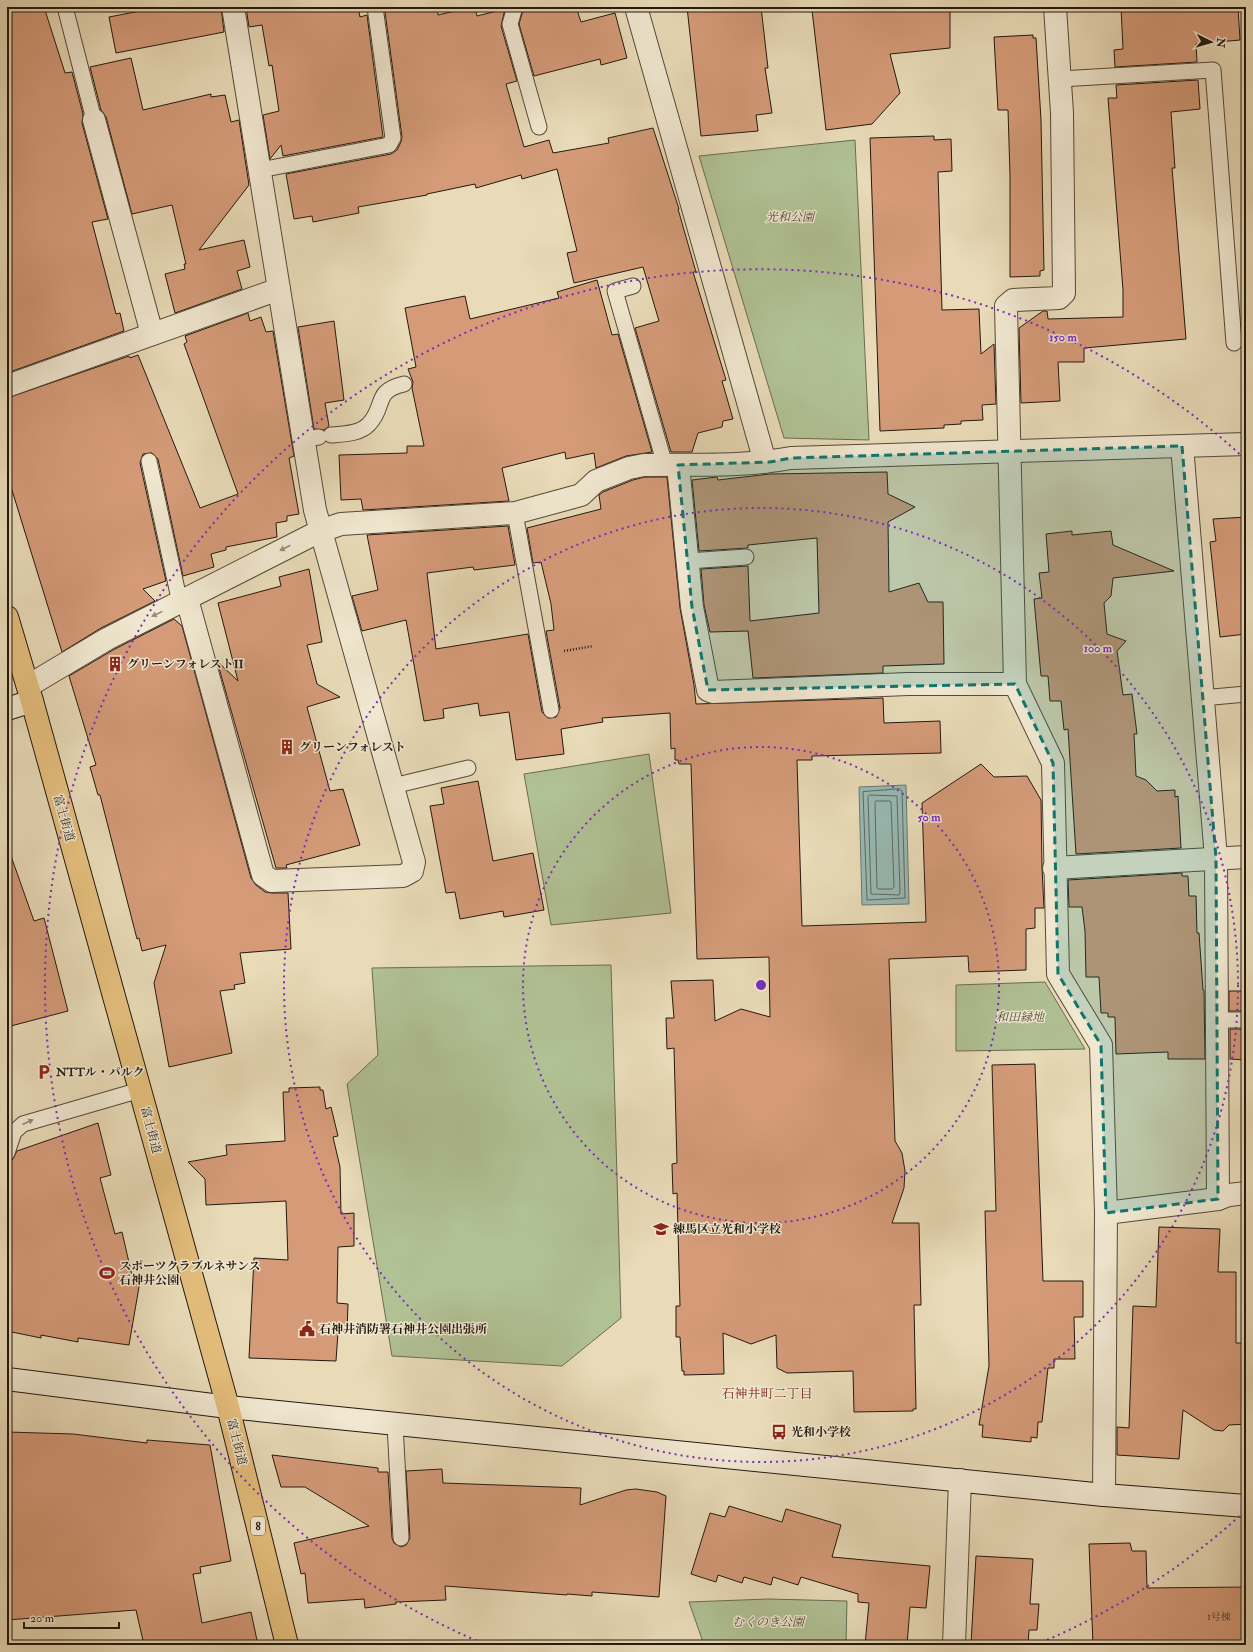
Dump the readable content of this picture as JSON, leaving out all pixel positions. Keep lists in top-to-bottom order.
{
  "streets": {
    "main road": ["富士街道", "8"]
  },
  "districts": ["石神井町二丁目"],
  "parks": ["光和公園", "和田緑地", "むくのき公園"],
  "places": {
    "building": ["グリーンフォレストII", "グリーンフォレスト"],
    "parking": ["NTTル・パルク"],
    "school or university": ["練馬区立光和小学校"],
    "sports": ["スポーツクラブルネサンス 石神井公園"],
    "public building": ["石神井消防署石神井公園出張所"],
    "bus stop": ["光和小学校"]
  },
  "house_numbers": ["1号棟"],
  "scale_bar": "20 m",
  "north": "right",
  "rings": ["150 m", "100 m", "50 m"]
}
